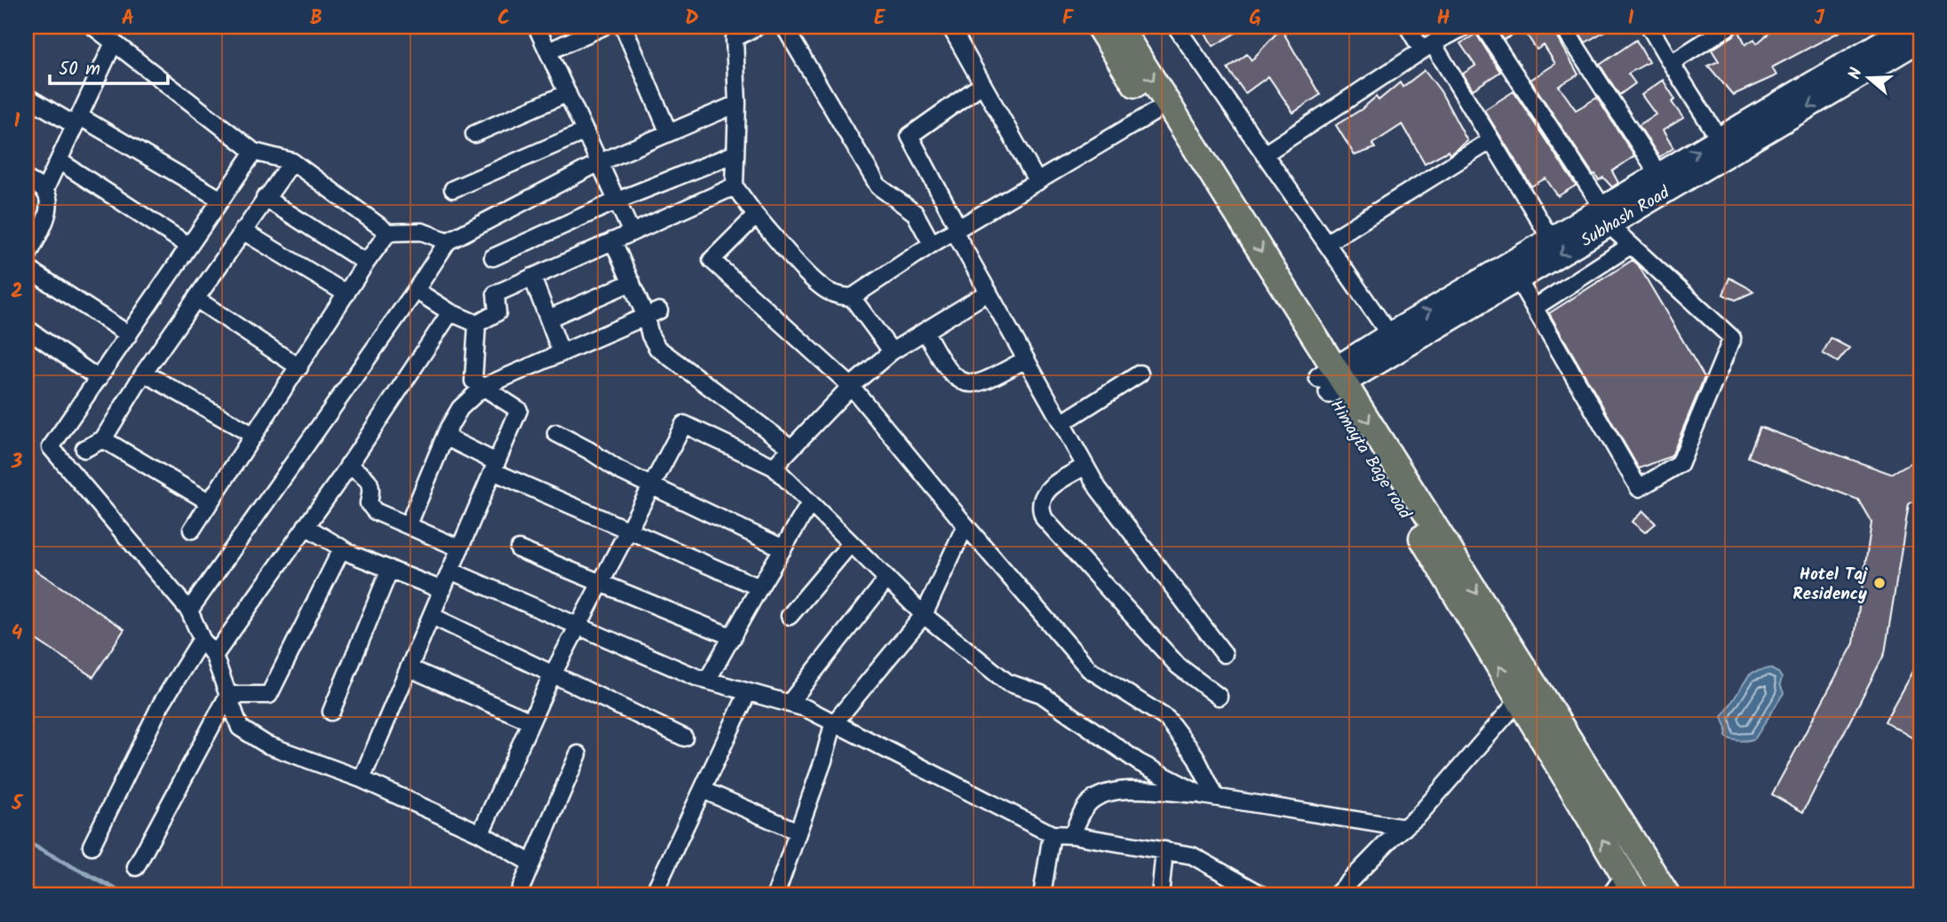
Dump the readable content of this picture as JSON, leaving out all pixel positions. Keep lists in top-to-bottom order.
{
  "streets": {
    "main road": ["Himayta Bage road"],
    "street": ["Subhash Road"]
  },
  "crossings": [
    ["Subhash Road", "Himayta Bage road"]
  ],
  "places": ["Hotel Taj Residency"],
  "scale_bar": "50 m",
  "north": "left",
  "grid": {
    "columns": [
      "A",
      "B",
      "C",
      "D",
      "E",
      "F",
      "G",
      "H",
      "I",
      "J"
    ],
    "rows": [
      "1",
      "2",
      "3",
      "4",
      "5"
    ]
  }
}
